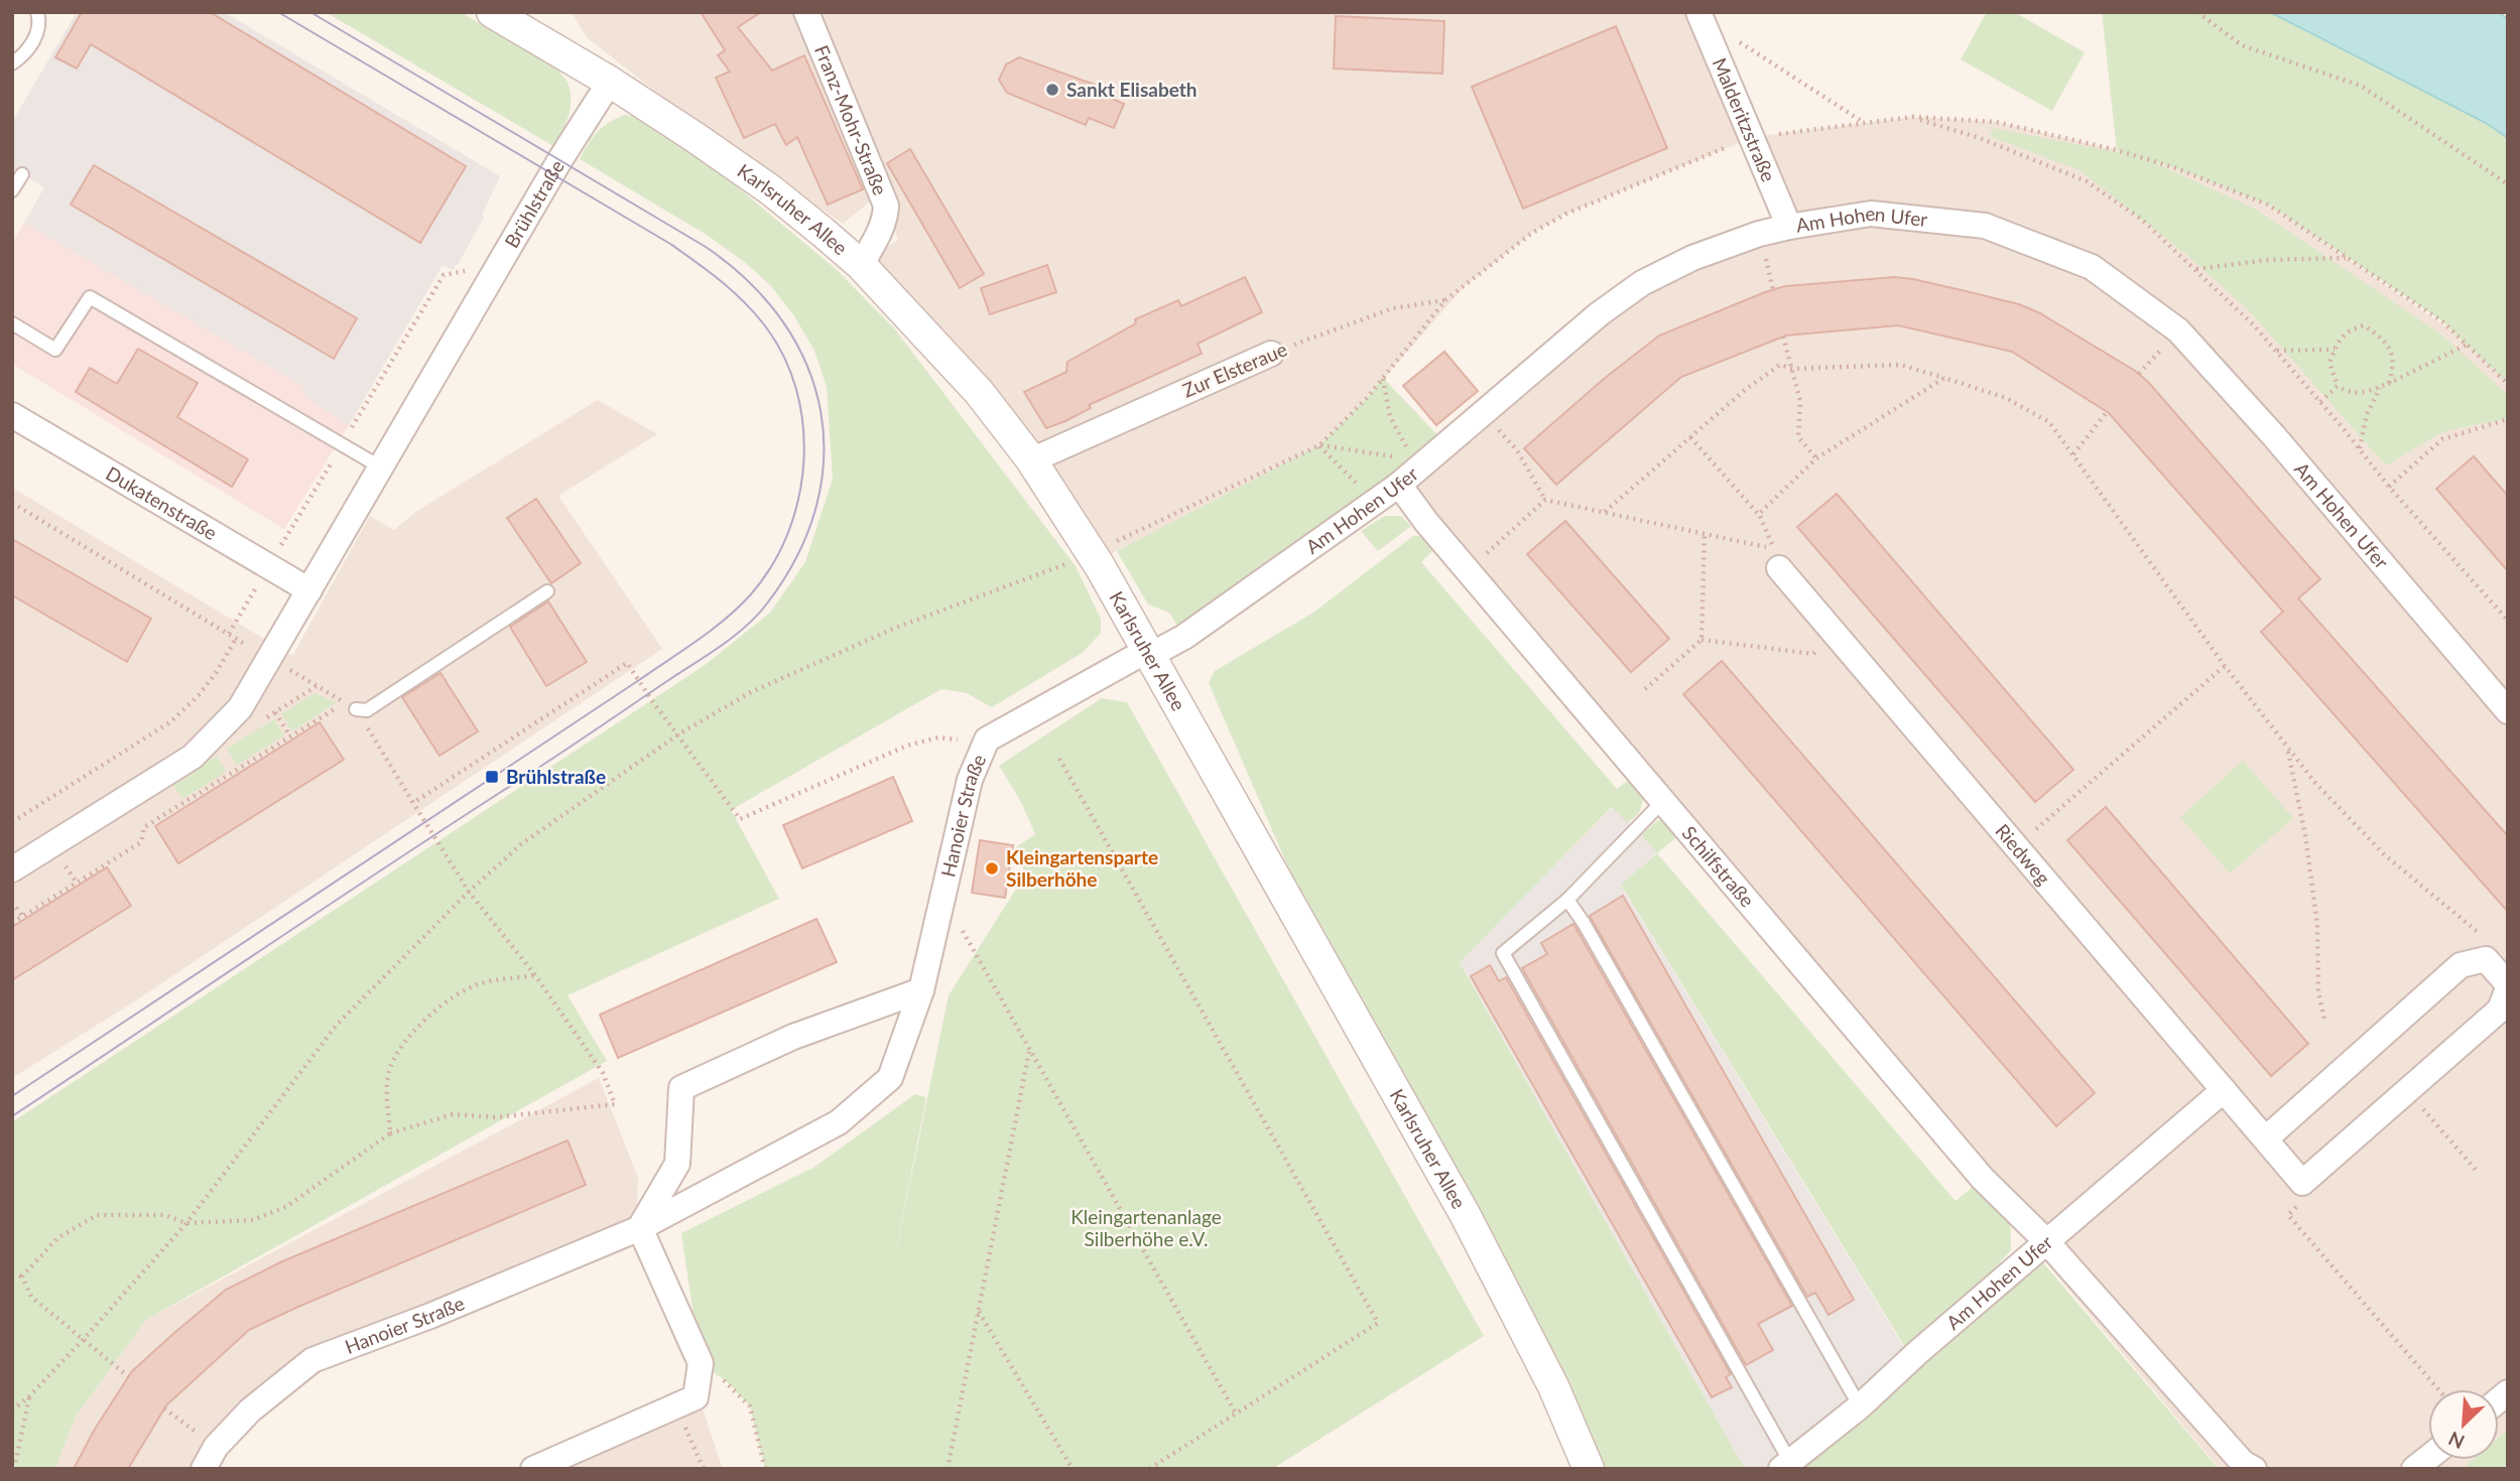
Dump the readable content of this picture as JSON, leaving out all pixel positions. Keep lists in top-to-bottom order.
{
  "streets": {
    "street": [
      "Malderitzstraße",
      "Franz-Mohr-Straße",
      "Brühlstraße",
      "Karlsruher Allee",
      "Am Hohen Ufer",
      "Zur Elsteraue",
      "Dukatenstraße",
      "Hanoier Straße",
      "Riedweg",
      "Schilfstraße"
    ]
  },
  "crossings": [
    ["Malderitzstraße", "Am Hohen Ufer"],
    ["Franz-Mohr-Straße", "Karlsruher Allee"],
    ["Brühlstraße", "Karlsruher Allee"],
    ["Brühlstraße", "Dukatenstraße"],
    ["Karlsruher Allee", "Am Hohen Ufer"],
    ["Karlsruher Allee", "Zur Elsteraue"],
    ["Karlsruher Allee", "Hanoier Straße"],
    ["Am Hohen Ufer", "Hanoier Straße"],
    ["Am Hohen Ufer", "Schilfstraße"]
  ],
  "parks": ["Kleingartenanlage Silberhöhe e.V."],
  "places": {
    "other": ["Sankt Elisabeth", "Kleingartensparte Silberhöhe"],
    "transit": ["Brühlstraße"]
  },
  "north": "bottom left"
}
